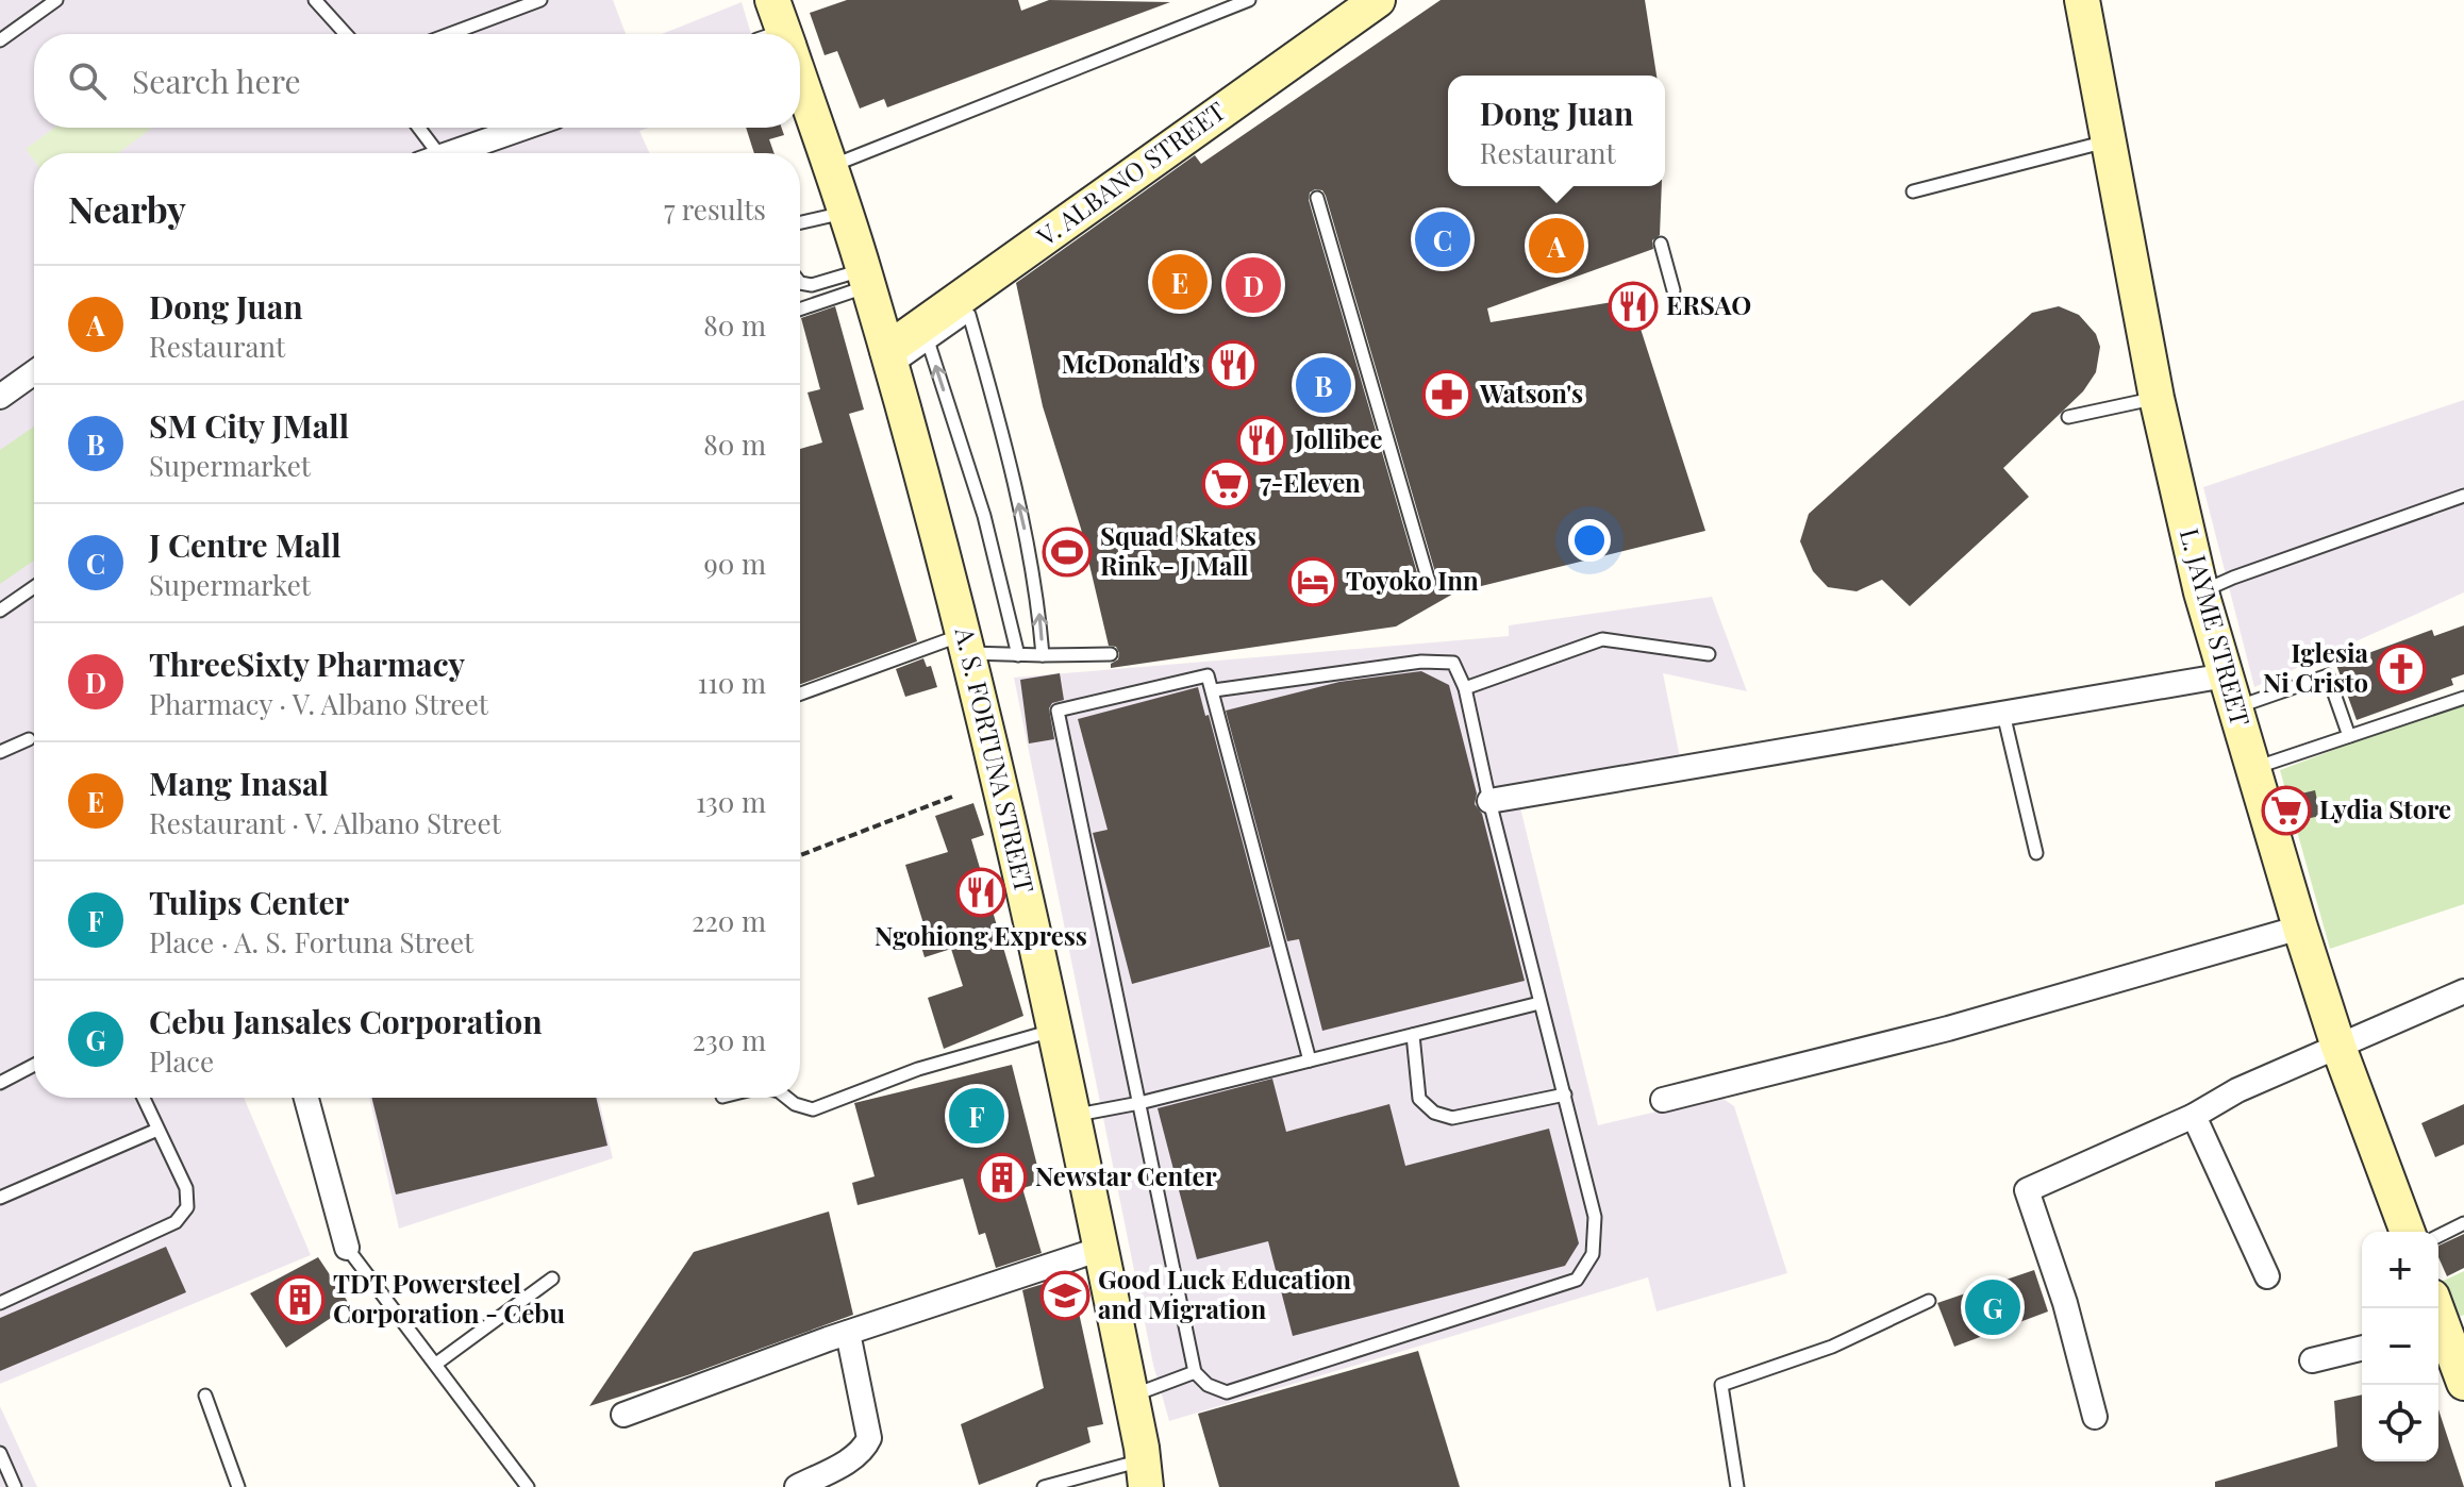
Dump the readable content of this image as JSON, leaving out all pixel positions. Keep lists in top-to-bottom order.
{
  "streets": {
    "street": ["V. ALBANO STREET", "L. JAYME STREET", "A. S. FORTUNA STREET"]
  },
  "crossings": [
    ["V. ALBANO STREET", "A. S. FORTUNA STREET"]
  ],
  "places": {
    "restaurant": [
      "ERSAO",
      "McDonald's",
      "Jollibee",
      "Ngohiong Express"
    ],
    "pharmacy": ["Watson's"],
    "supermarket": ["7-Eleven", "Lydia Store"],
    "sports": ["Squad Skates Rink - J Mall"],
    "hotel": ["Toyoko Inn"],
    "church": ["Iglesia Ni Cristo"],
    "building": ["Newstar Center", "TDT Powersteel Corporation - Cebu"],
    "school or university": ["Good Luck Education and Migration"]
  },
  "page": {
    "search": "Search here",
    "popup": ["Dong Juan", "Restaurant"],
    "heading": ["Nearby", "7 results"],
    "pins": [
      "C",
      "A",
      "E",
      "D",
      "B",
      "F",
      "G"
    ],
    "list": [
      {
        "mark": "A",
        "name": "Dong Juan",
        "note": "Restaurant",
        "value": "80 m"
      },
      {
        "mark": "B",
        "name": "SM City JMall",
        "note": "Supermarket",
        "value": "80 m"
      },
      {
        "mark": "C",
        "name": "J Centre Mall",
        "note": "Supermarket",
        "value": "90 m"
      },
      {
        "mark": "D",
        "name": "ThreeSixty Pharmacy",
        "note": "Pharmacy · V. Albano Street",
        "value": "110 m"
      },
      {
        "mark": "E",
        "name": "Mang Inasal",
        "note": "Restaurant · V. Albano Street",
        "value": "130 m"
      },
      {
        "mark": "F",
        "name": "Tulips Center",
        "note": "Place · A. S. Fortuna Street",
        "value": "220 m"
      },
      {
        "mark": "G",
        "name": "Cebu Jansales Corporation",
        "note": "Place",
        "value": "230 m"
      }
    ],
    "map_buttons": ["+", "−"]
  }
}
